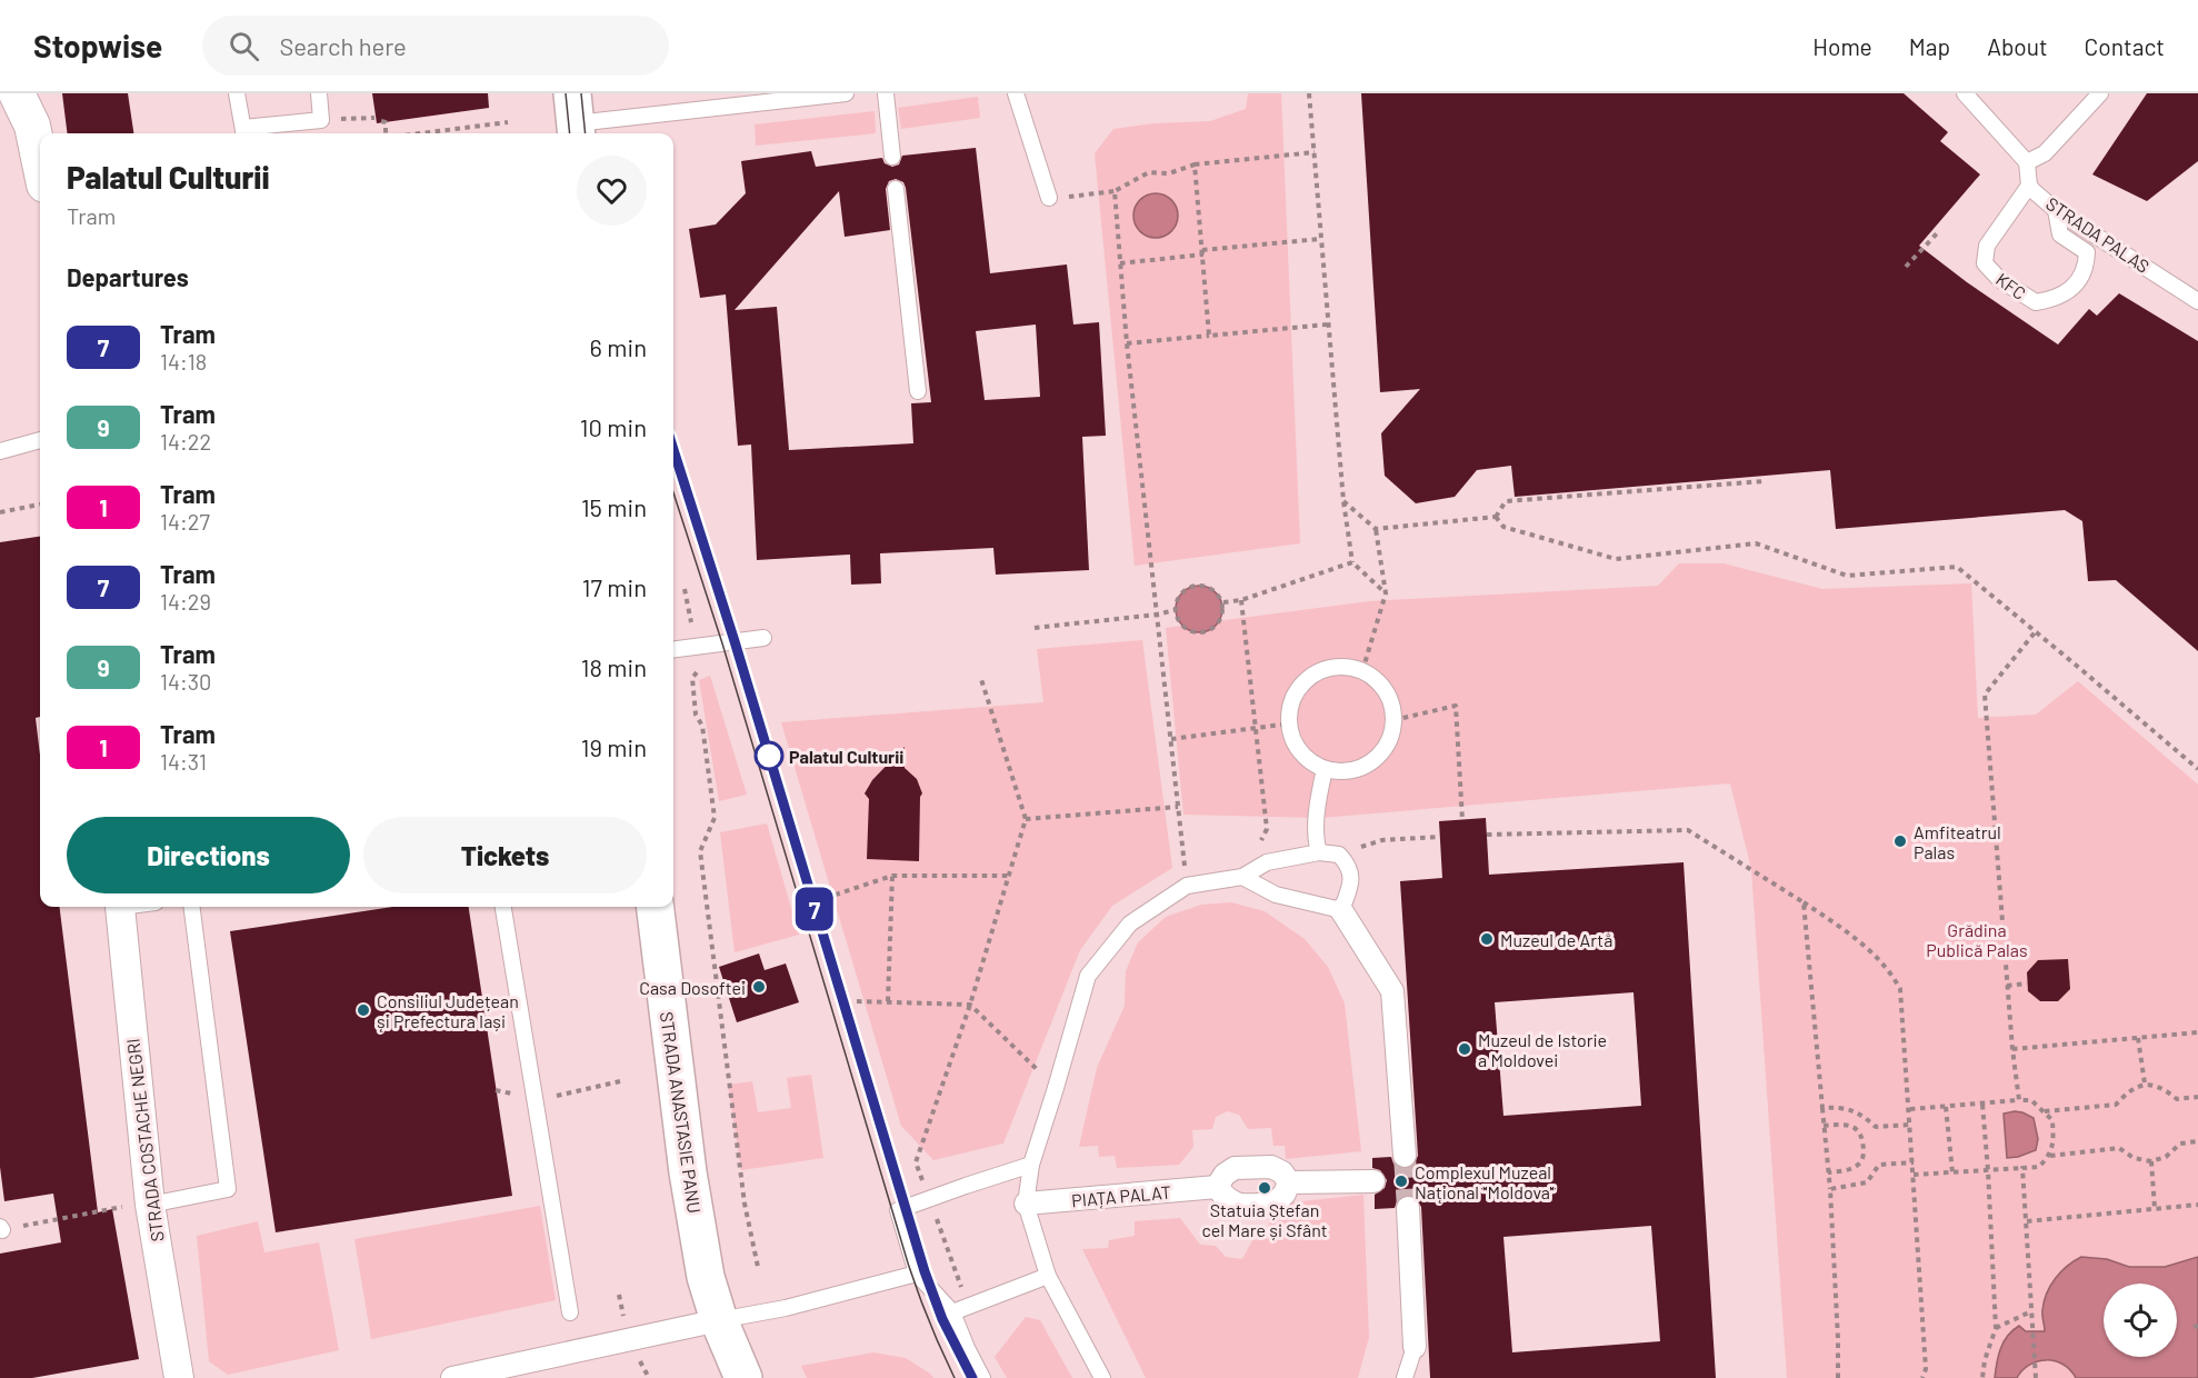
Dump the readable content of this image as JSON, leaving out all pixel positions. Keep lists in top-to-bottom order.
{
  "streets": {
    "main road": ["STRADA ANASTASIE PANU"],
    "street": ["STRADA COSTACHE NEGRI", "PIAȚA PALAT"],
    "lane": ["STRADA PALAS", "KFC"]
  },
  "crossings": [
    ["STRADA PALAS", "KFC"]
  ],
  "parks": ["Grădina Publică Palas"],
  "places": [
    "Palatul Culturii",
    "Amfiteatrul Palas",
    "Muzeul de Artă",
    "Casa Dosoftei",
    "Consiliul Județean și Prefectura Iași",
    "Muzeul de Istorie a Moldovei",
    "Complexul Muzeal Național \"Moldova\"",
    "Statuia Ștefan cel Mare și Sfânt"
  ],
  "lines": ["tram line 7"],
  "page": {
    "header": "Stopwise",
    "search": "Search here",
    "nav": [
      "Home",
      "Map",
      "About",
      "Contact"
    ],
    "on_map": "7",
    "heading": [
      ["Palatul Culturii", "Tram"],
      "Departures"
    ],
    "list": [
      {
        "mark": "7",
        "name": "Tram",
        "note": "14:18",
        "value": "6 min"
      },
      {
        "mark": "9",
        "name": "Tram",
        "note": "14:22",
        "value": "10 min"
      },
      {
        "mark": "1",
        "name": "Tram",
        "note": "14:27",
        "value": "15 min"
      },
      {
        "mark": "7",
        "name": "Tram",
        "note": "14:29",
        "value": "17 min"
      },
      {
        "mark": "9",
        "name": "Tram",
        "note": "14:30",
        "value": "18 min"
      },
      {
        "mark": "1",
        "name": "Tram",
        "note": "14:31",
        "value": "19 min"
      }
    ],
    "buttons": ["Directions", "Tickets"]
  }
}
